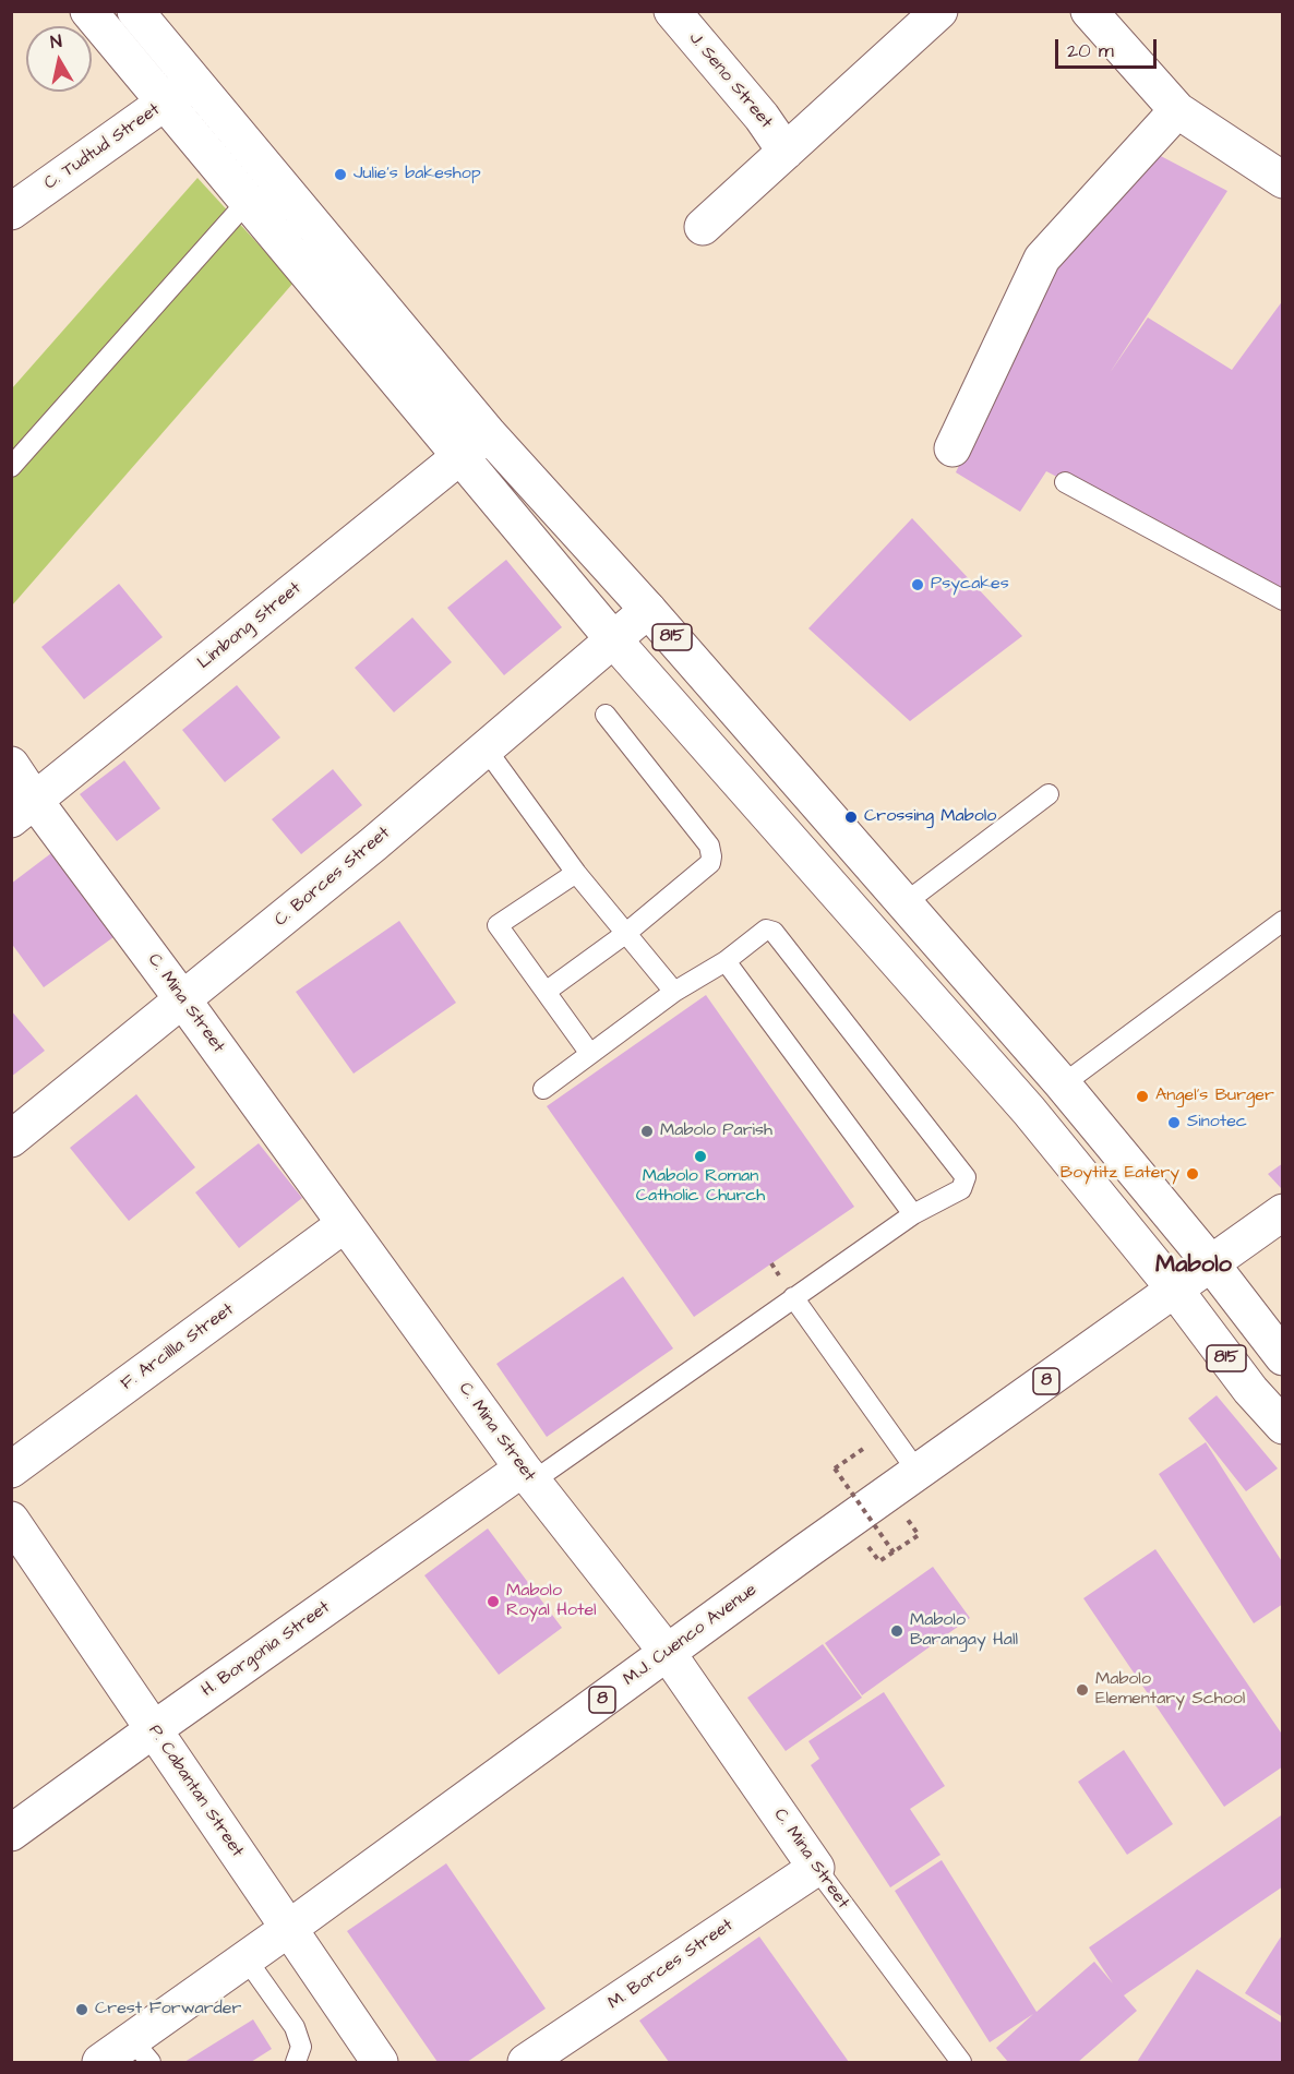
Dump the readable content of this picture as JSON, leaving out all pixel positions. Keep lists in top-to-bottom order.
{
  "streets": {
    "street": [
      "J. Seno Street",
      "C. Tudtud Street",
      "Limbong Street",
      "815",
      "C. Borces Street",
      "C. Mina Street",
      "F. Arcillla Street",
      "8",
      "M.J. Cuenco Avenue",
      "H. Borgonia Street",
      "P. Cabantan Street",
      "M. Borces Street"
    ]
  },
  "crossings": [
    ["C. Tudtud Street", "815"],
    ["Limbong Street", "815"],
    ["Limbong Street", "C. Mina Street"],
    ["815", "C. Borces Street"],
    ["815", "M.J. Cuenco Avenue"],
    ["C. Borces Street", "C. Mina Street"],
    ["C. Mina Street", "F. Arcillla Street"],
    ["C. Mina Street", "M.J. Cuenco Avenue"],
    ["C. Mina Street", "H. Borgonia Street"],
    ["C. Mina Street", "M. Borces Street"],
    ["M.J. Cuenco Avenue", "P. Cabantan Street"],
    ["H. Borgonia Street", "P. Cabantan Street"]
  ],
  "districts": ["Mabolo"],
  "places": [
    "Julie's bakeshop",
    "Psycakes",
    "Crossing Mabolo",
    "Angel's Burger",
    "Sinotec",
    "Mabolo Parish",
    "Mabolo Roman Catholic Church",
    "Boytitz Eatery",
    "Mabolo Royal Hotel",
    "Mabolo Barangay Hall",
    "Mabolo Elementary School",
    "Crest Forwarder"
  ],
  "scale_bar": "20 m",
  "north": "top"
}
